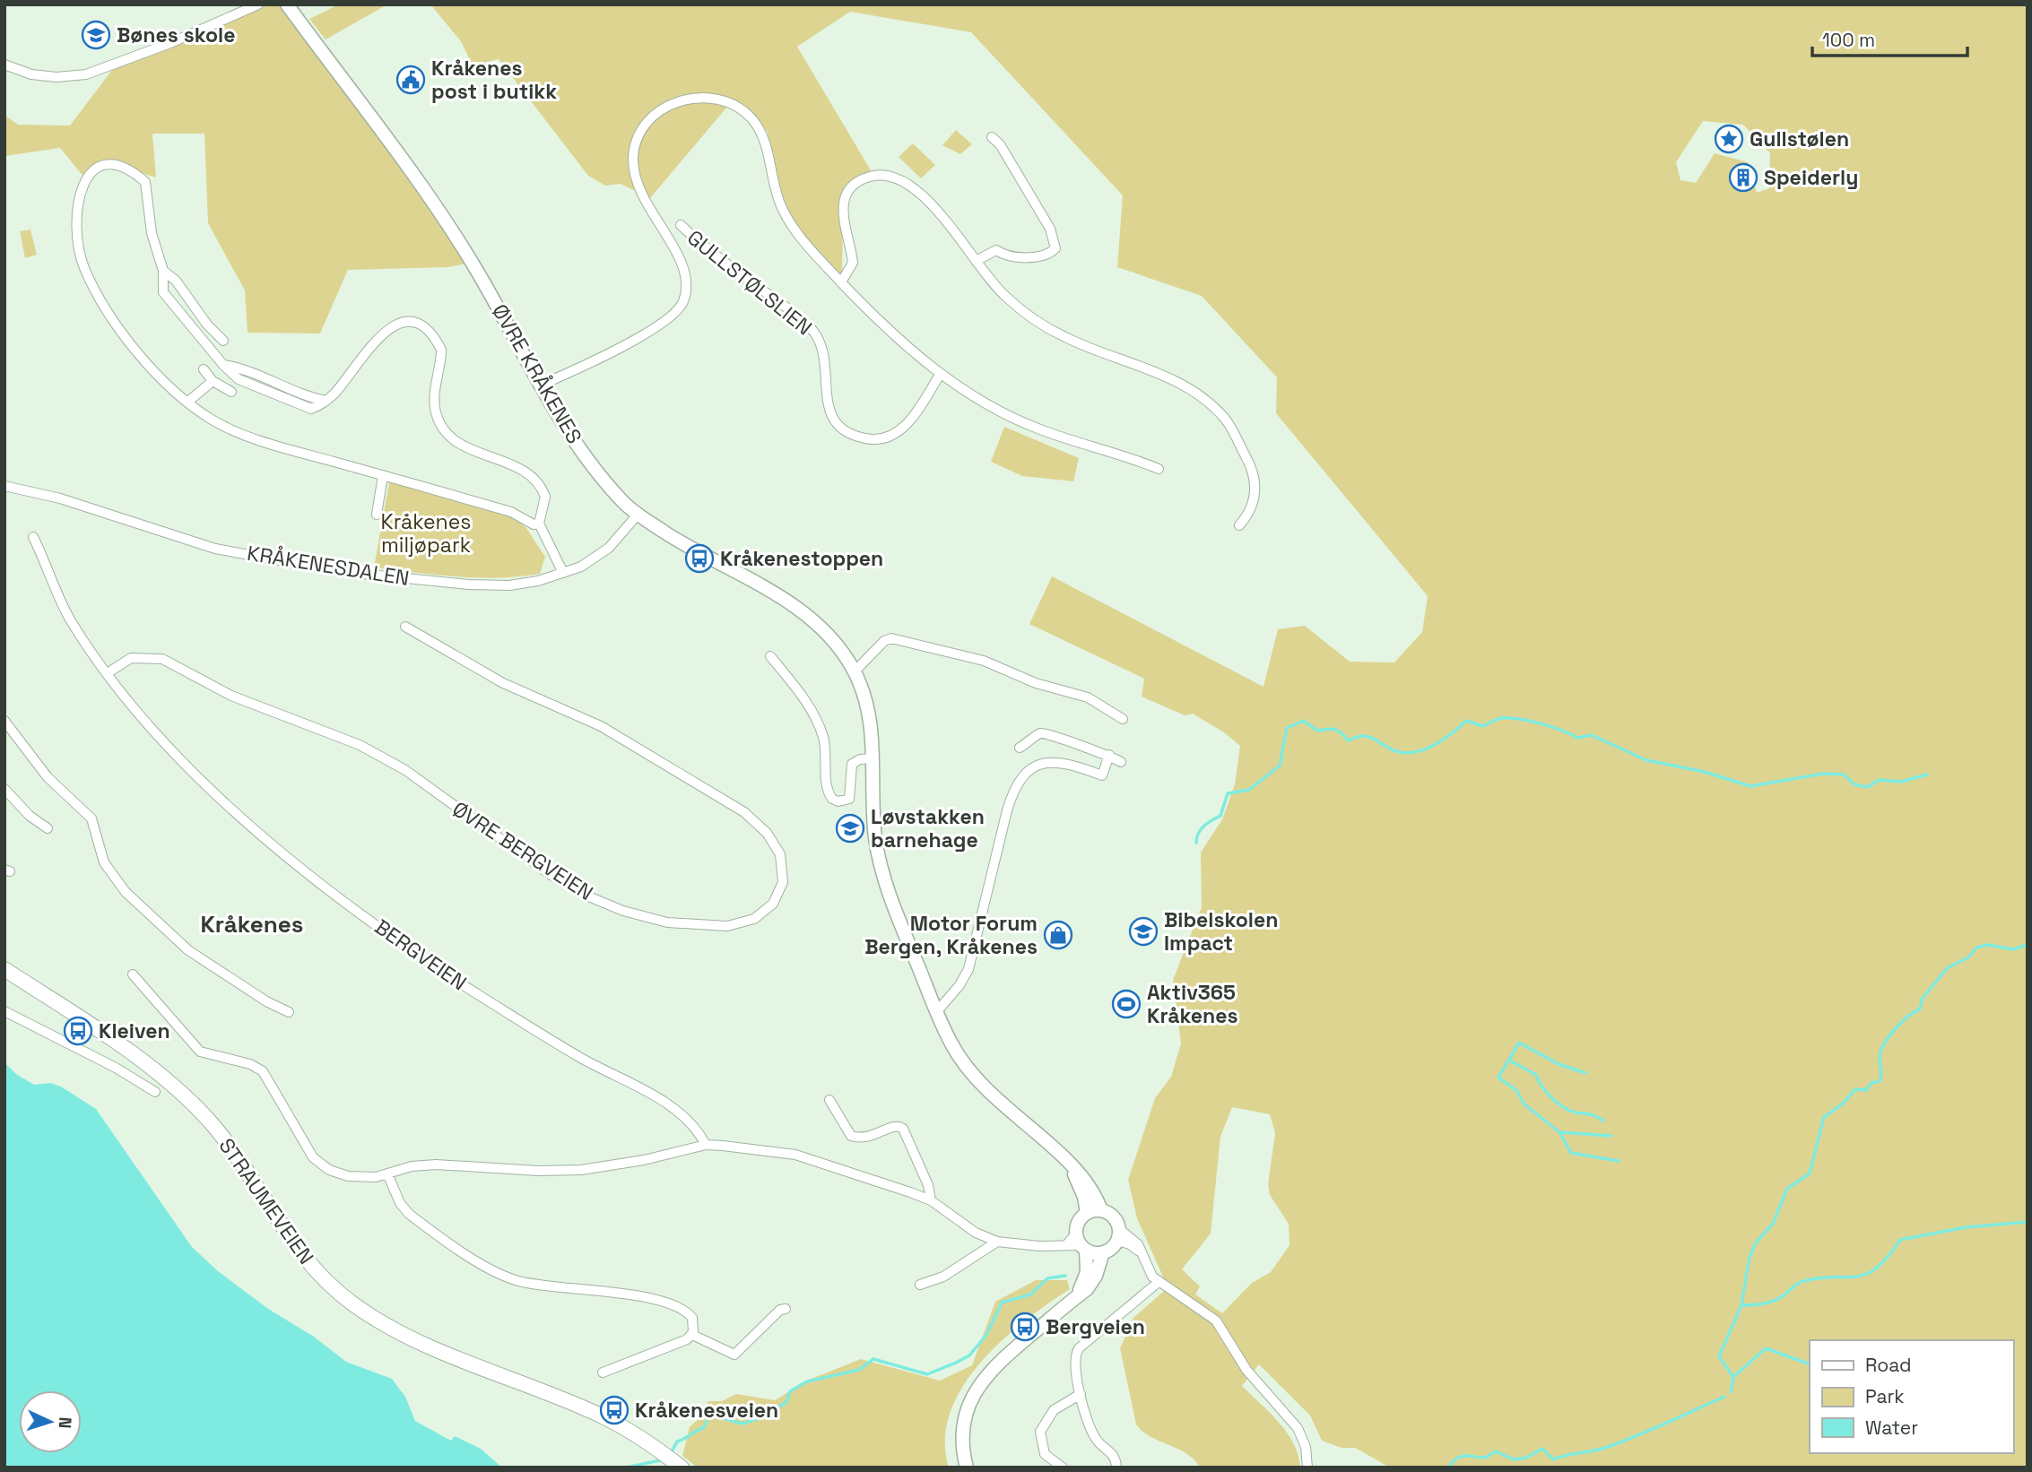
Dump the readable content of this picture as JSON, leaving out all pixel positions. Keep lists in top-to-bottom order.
{
  "streets": {
    "main road": ["ØVRE KRÅKENES", "STRAUMEVEIEN"],
    "street": [
      "GULLSTØLSLIEN",
      "KRÅKENESDALEN",
      "ØVRE BERGVEIEN",
      "BERGVEIEN"
    ]
  },
  "crossings": [
    ["ØVRE KRÅKENES", "KRÅKENESDALEN"],
    ["ØVRE BERGVEIEN", "BERGVEIEN"]
  ],
  "districts": ["Kråkenes"],
  "parks": ["Kråkenes miljøpark"],
  "places": {
    "school or university": ["Bønes skole", "Løvstakken barnehage", "Bibelskolen Impact"],
    "public building": ["Kråkenes post i butikk"],
    "place": ["Gullstølen"],
    "building": ["Speiderly"],
    "bus stop": [
      "Kråkenestoppen",
      "Kleiven",
      "Bergveien",
      "Kråkenesveien"
    ],
    "shop": ["Motor Forum Bergen, Kråkenes"],
    "sports": ["Aktiv365 Kråkenes"]
  },
  "legend": ["Road", "Park", "Water"],
  "scale_bar": "100 m",
  "north": "right"
}
